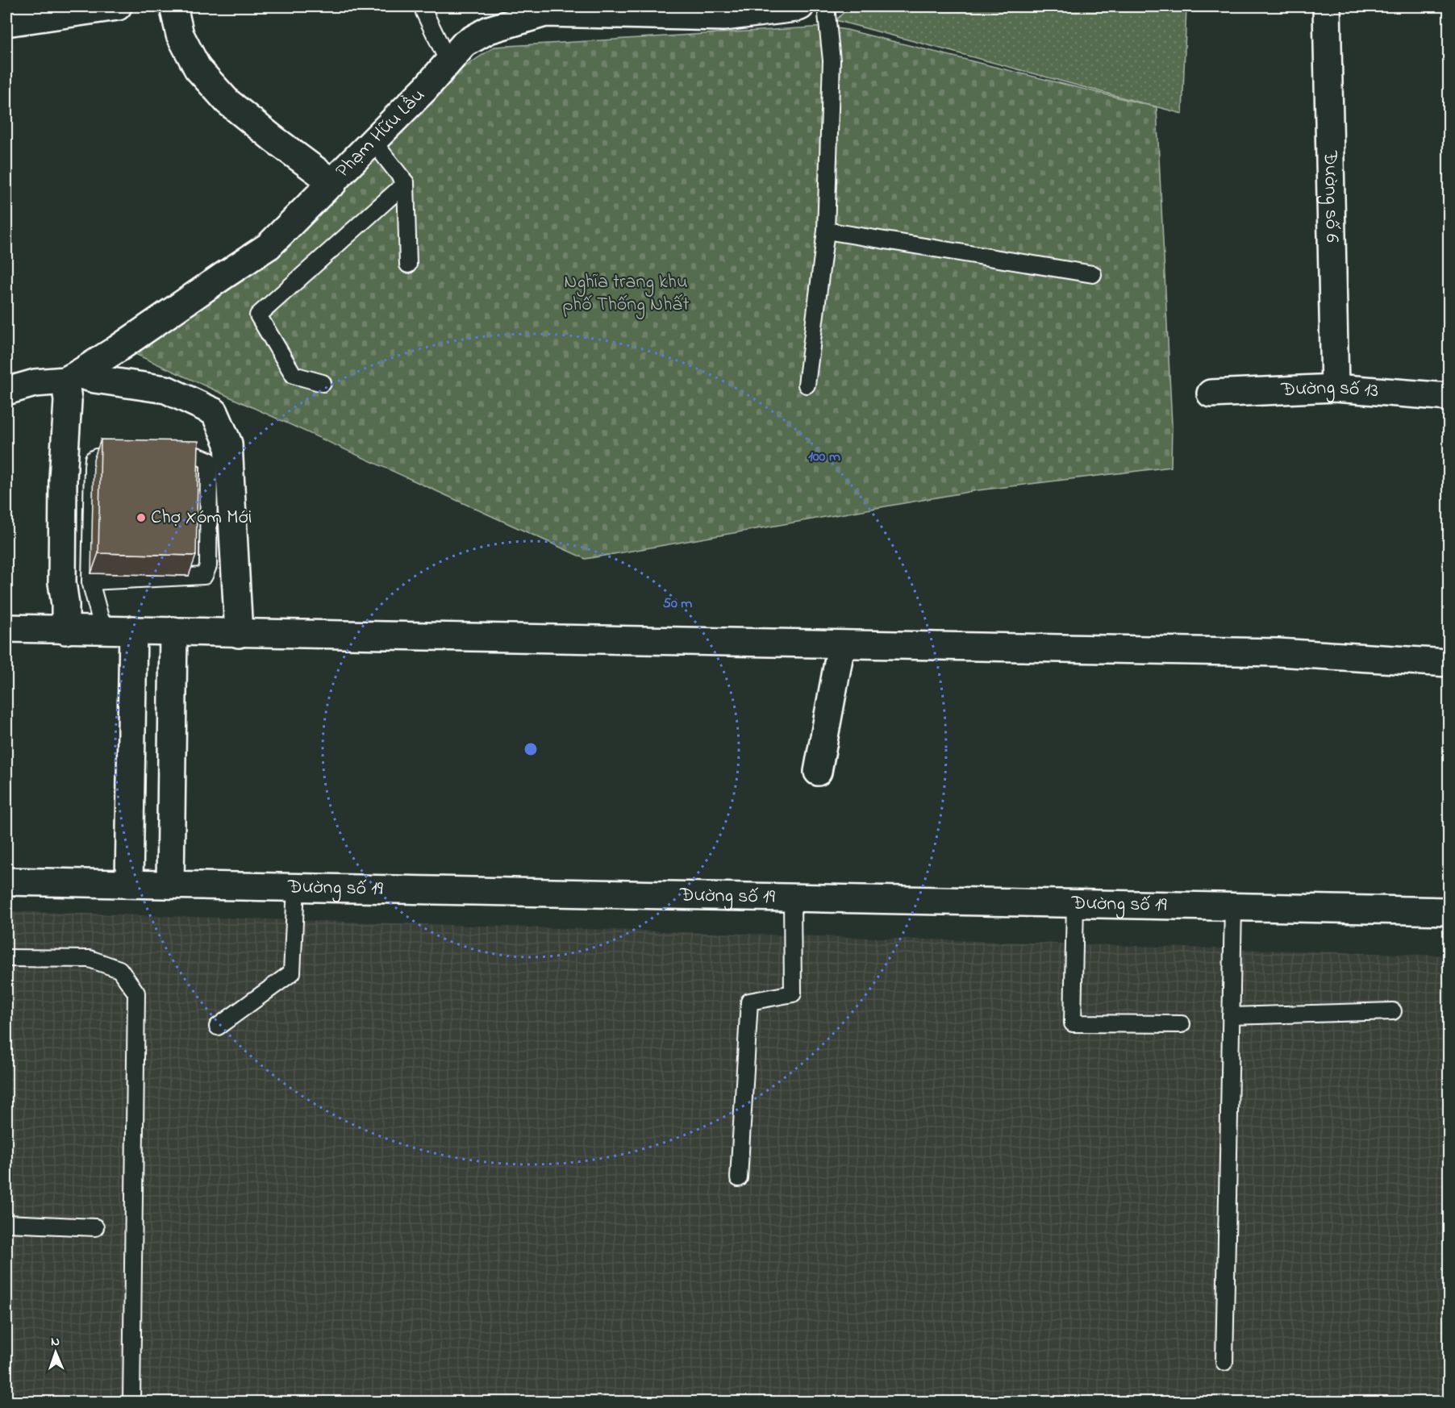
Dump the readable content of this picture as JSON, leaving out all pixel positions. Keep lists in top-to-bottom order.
{
  "streets": {
    "street": [
      "Phạm Hữu Lầu",
      "Đường số 6",
      "Đường số 13",
      "Đường số 19"
    ]
  },
  "crossings": [
    ["Đường số 6", "Đường số 13"]
  ],
  "parks": ["Nghĩa trang khu phố Thống Nhất"],
  "places": ["Chợ Xóm Mới"],
  "north": "top",
  "rings": ["100 m", "50 m"]
}
